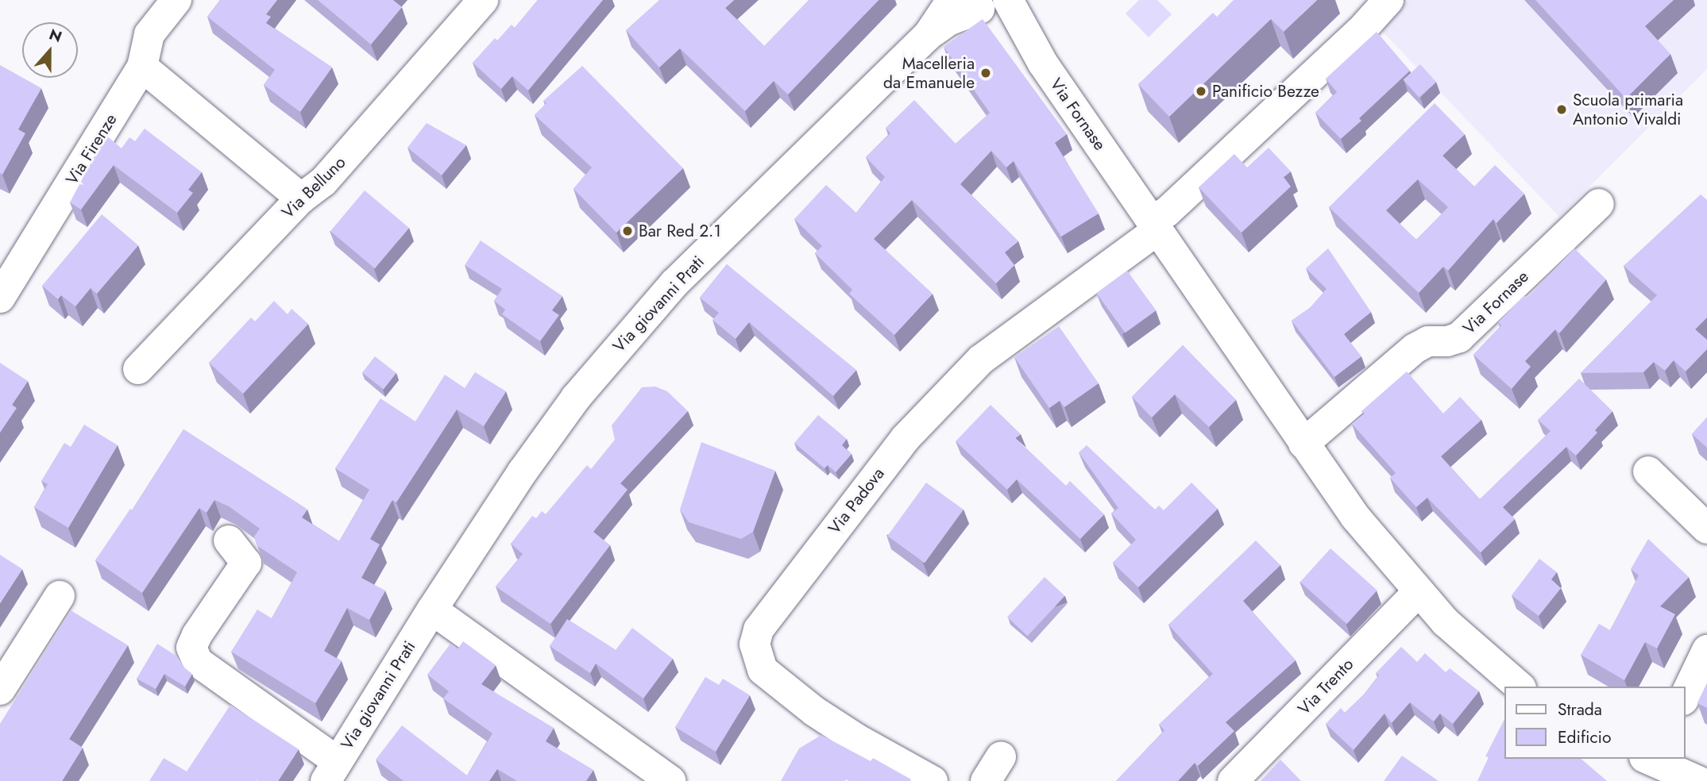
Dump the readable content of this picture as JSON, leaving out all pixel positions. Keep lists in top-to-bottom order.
{
  "streets": {
    "street": [
      "Via Fornase",
      "Via Firenze",
      "Via Belluno",
      "Via giovanni Prati",
      "Via Padova",
      "Via Trento"
    ]
  },
  "crossings": [
    ["Via Fornase", "Via giovanni Prati"],
    ["Via Fornase", "Via Padova"],
    ["Via Fornase", "Via Trento"]
  ],
  "places": [
    "Macelleria da Emanuele",
    "Panificio Bezze",
    "Scuola primaria Antonio Vivaldi",
    "Bar Red 2.1"
  ],
  "legend": ["Strada", "Edificio"],
  "north": "top"
}
